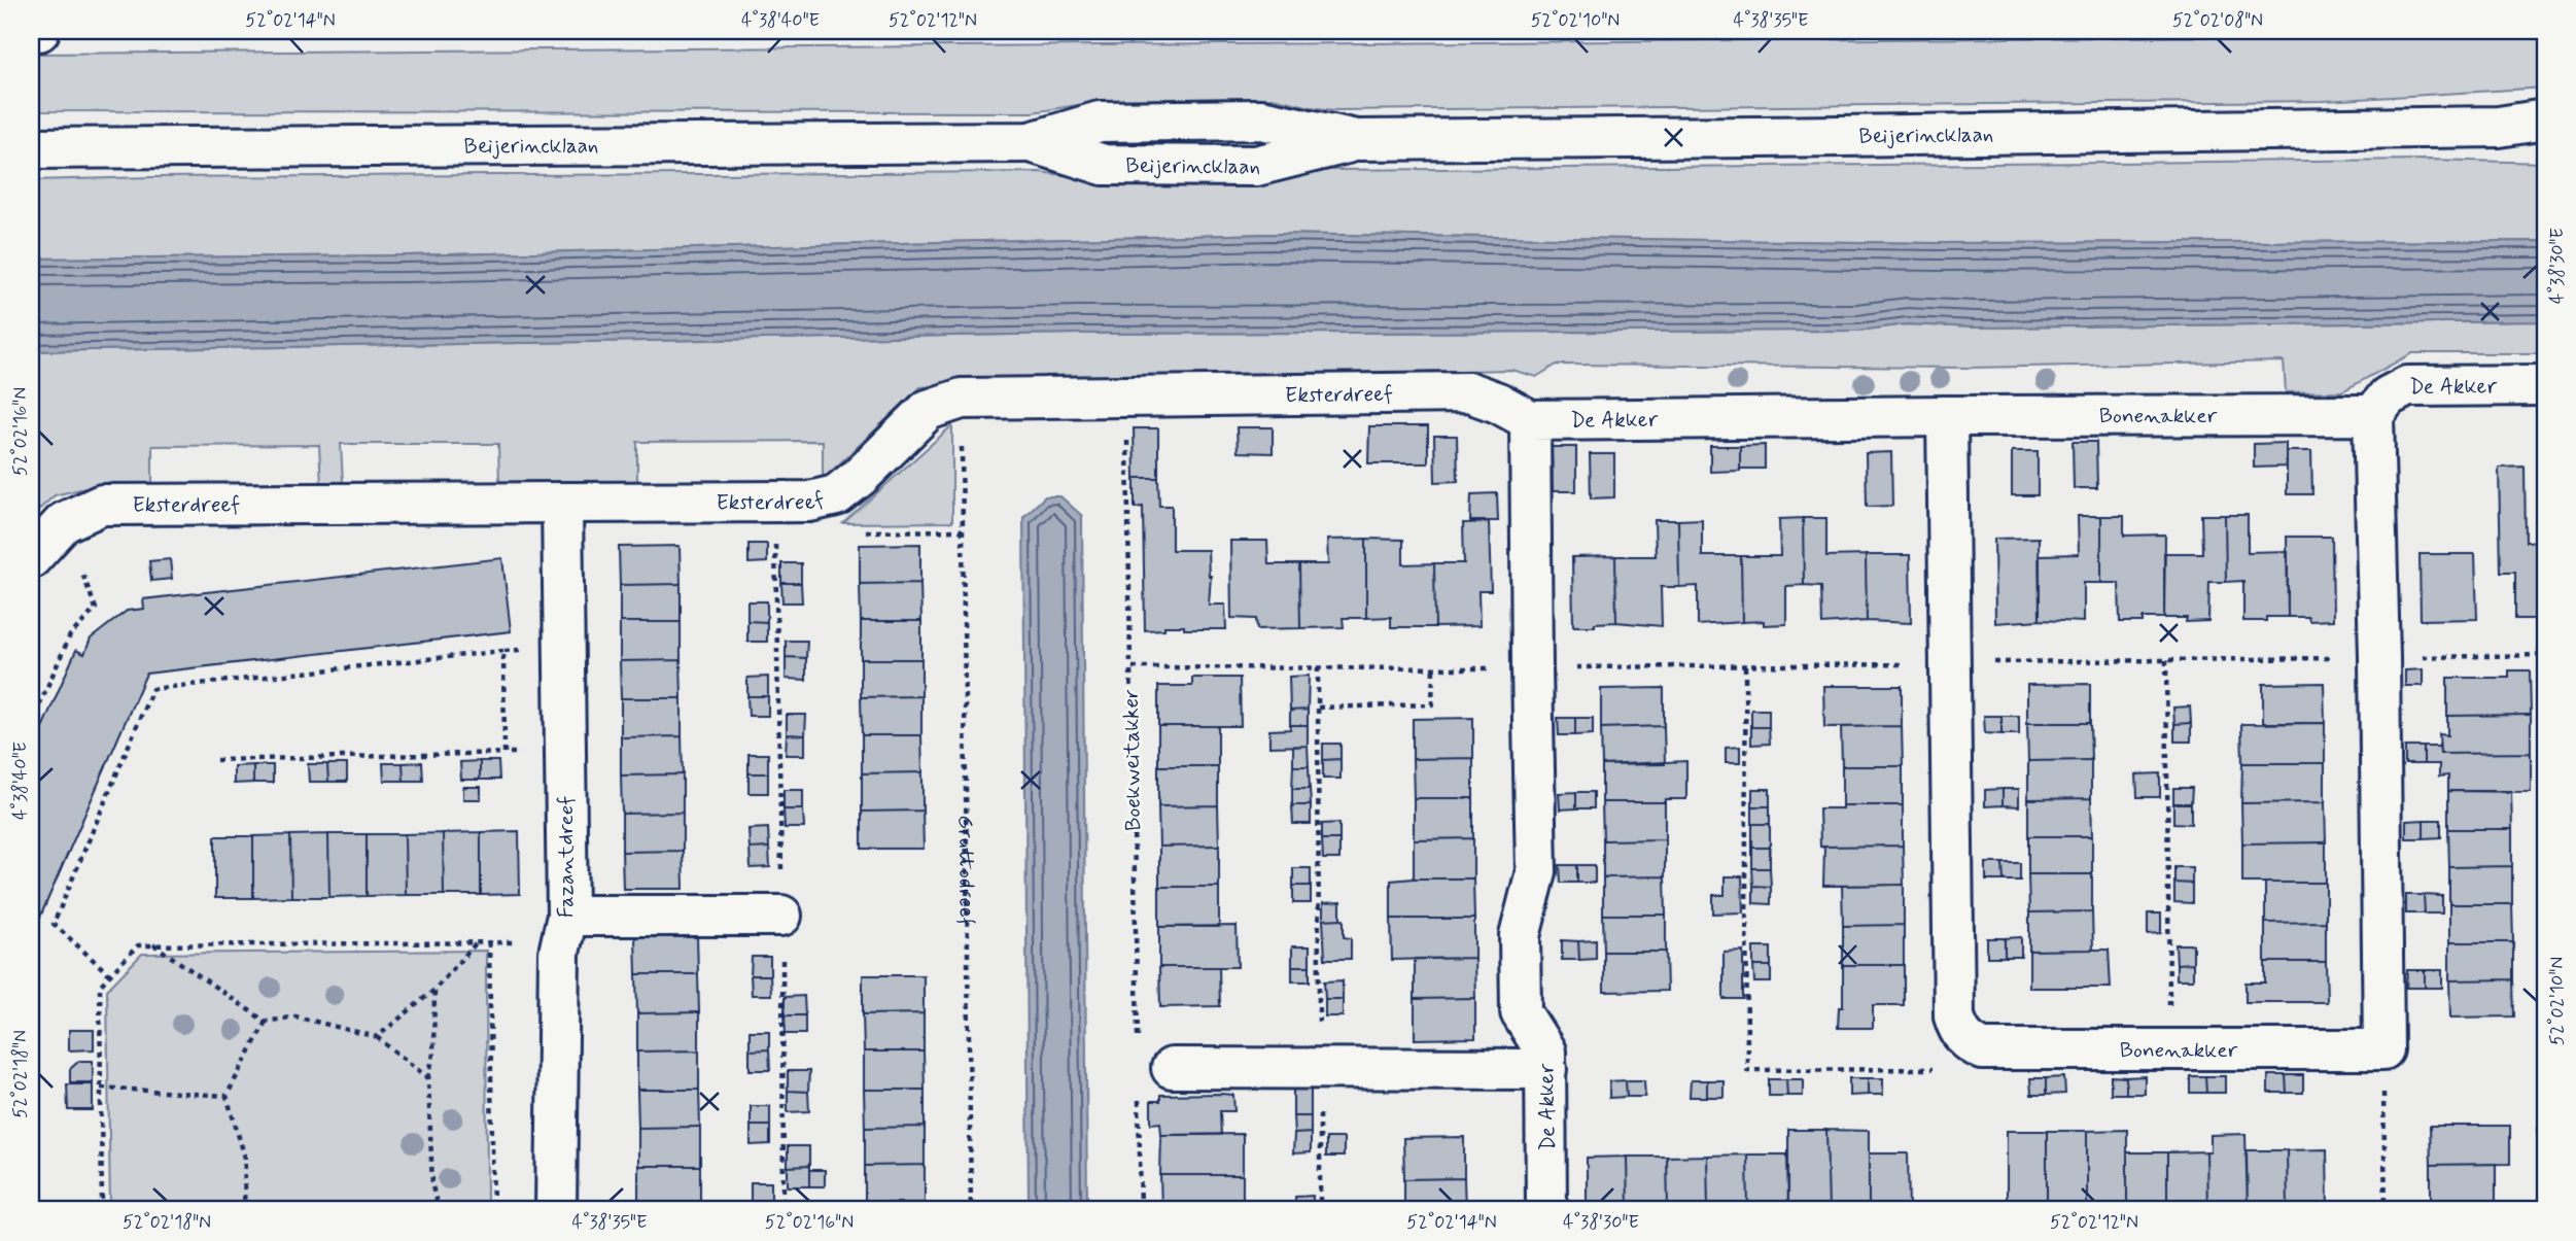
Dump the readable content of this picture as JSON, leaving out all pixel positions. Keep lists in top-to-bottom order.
{
  "streets": {
    "street": [
      "Beijerincklaan",
      "De Akker",
      "Eksterdreef",
      "Bonenakker",
      "Fazantdreef"
    ],
    "path": ["Boekweitakker", "Gruttodreef"]
  },
  "crossings": [
    ["De Akker", "Eksterdreef"],
    ["De Akker", "Bonenakker"],
    ["De Akker", "Boekweitakker"],
    ["Eksterdreef", "Fazantdreef"],
    ["Eksterdreef", "Gruttodreef"]
  ],
  "coordinates": [
    "52°02'14\"N",
    "4°38'40\"E",
    "52°02'12\"N",
    "52°02'10\"N",
    "4°38'35\"E",
    "52°02'08\"N",
    "4°38'30\"E",
    "52°02'16\"N",
    "52°02'18\"N"
  ]
}
